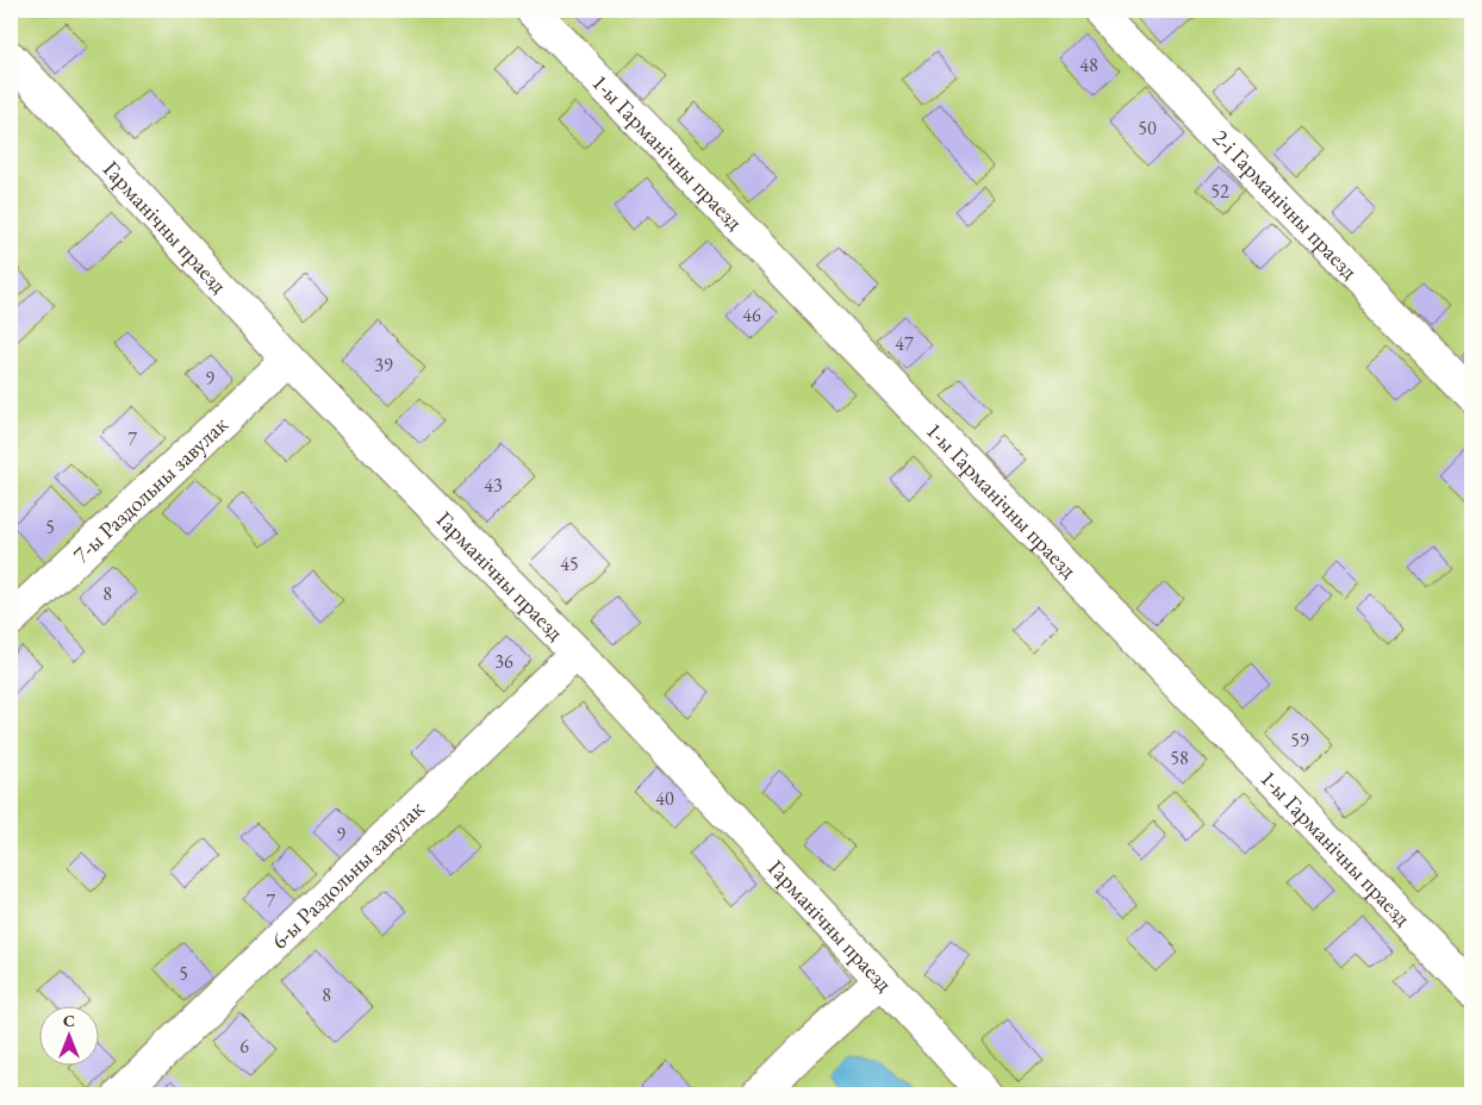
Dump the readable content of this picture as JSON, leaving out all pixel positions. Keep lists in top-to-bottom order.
{
  "streets": {
    "lane": [
      "1-ы Гарманічны праезд",
      "2-і Гарманічны праезд",
      "Гарманічны праезд",
      "7-ы Раздольны завулак",
      "6-ы Раздольны завулак"
    ]
  },
  "crossings": [
    ["Гарманічны праезд", "7-ы Раздольны завулак"],
    ["Гарманічны праезд", "6-ы Раздольны завулак"]
  ],
  "house_numbers": [
    "48",
    "50",
    "52",
    "46",
    "47",
    "39",
    "9",
    "7",
    "43",
    "5",
    "45",
    "8",
    "36",
    "59",
    "58",
    "40",
    "9",
    "7",
    "5",
    "8",
    "6"
  ],
  "north": "top"
}
